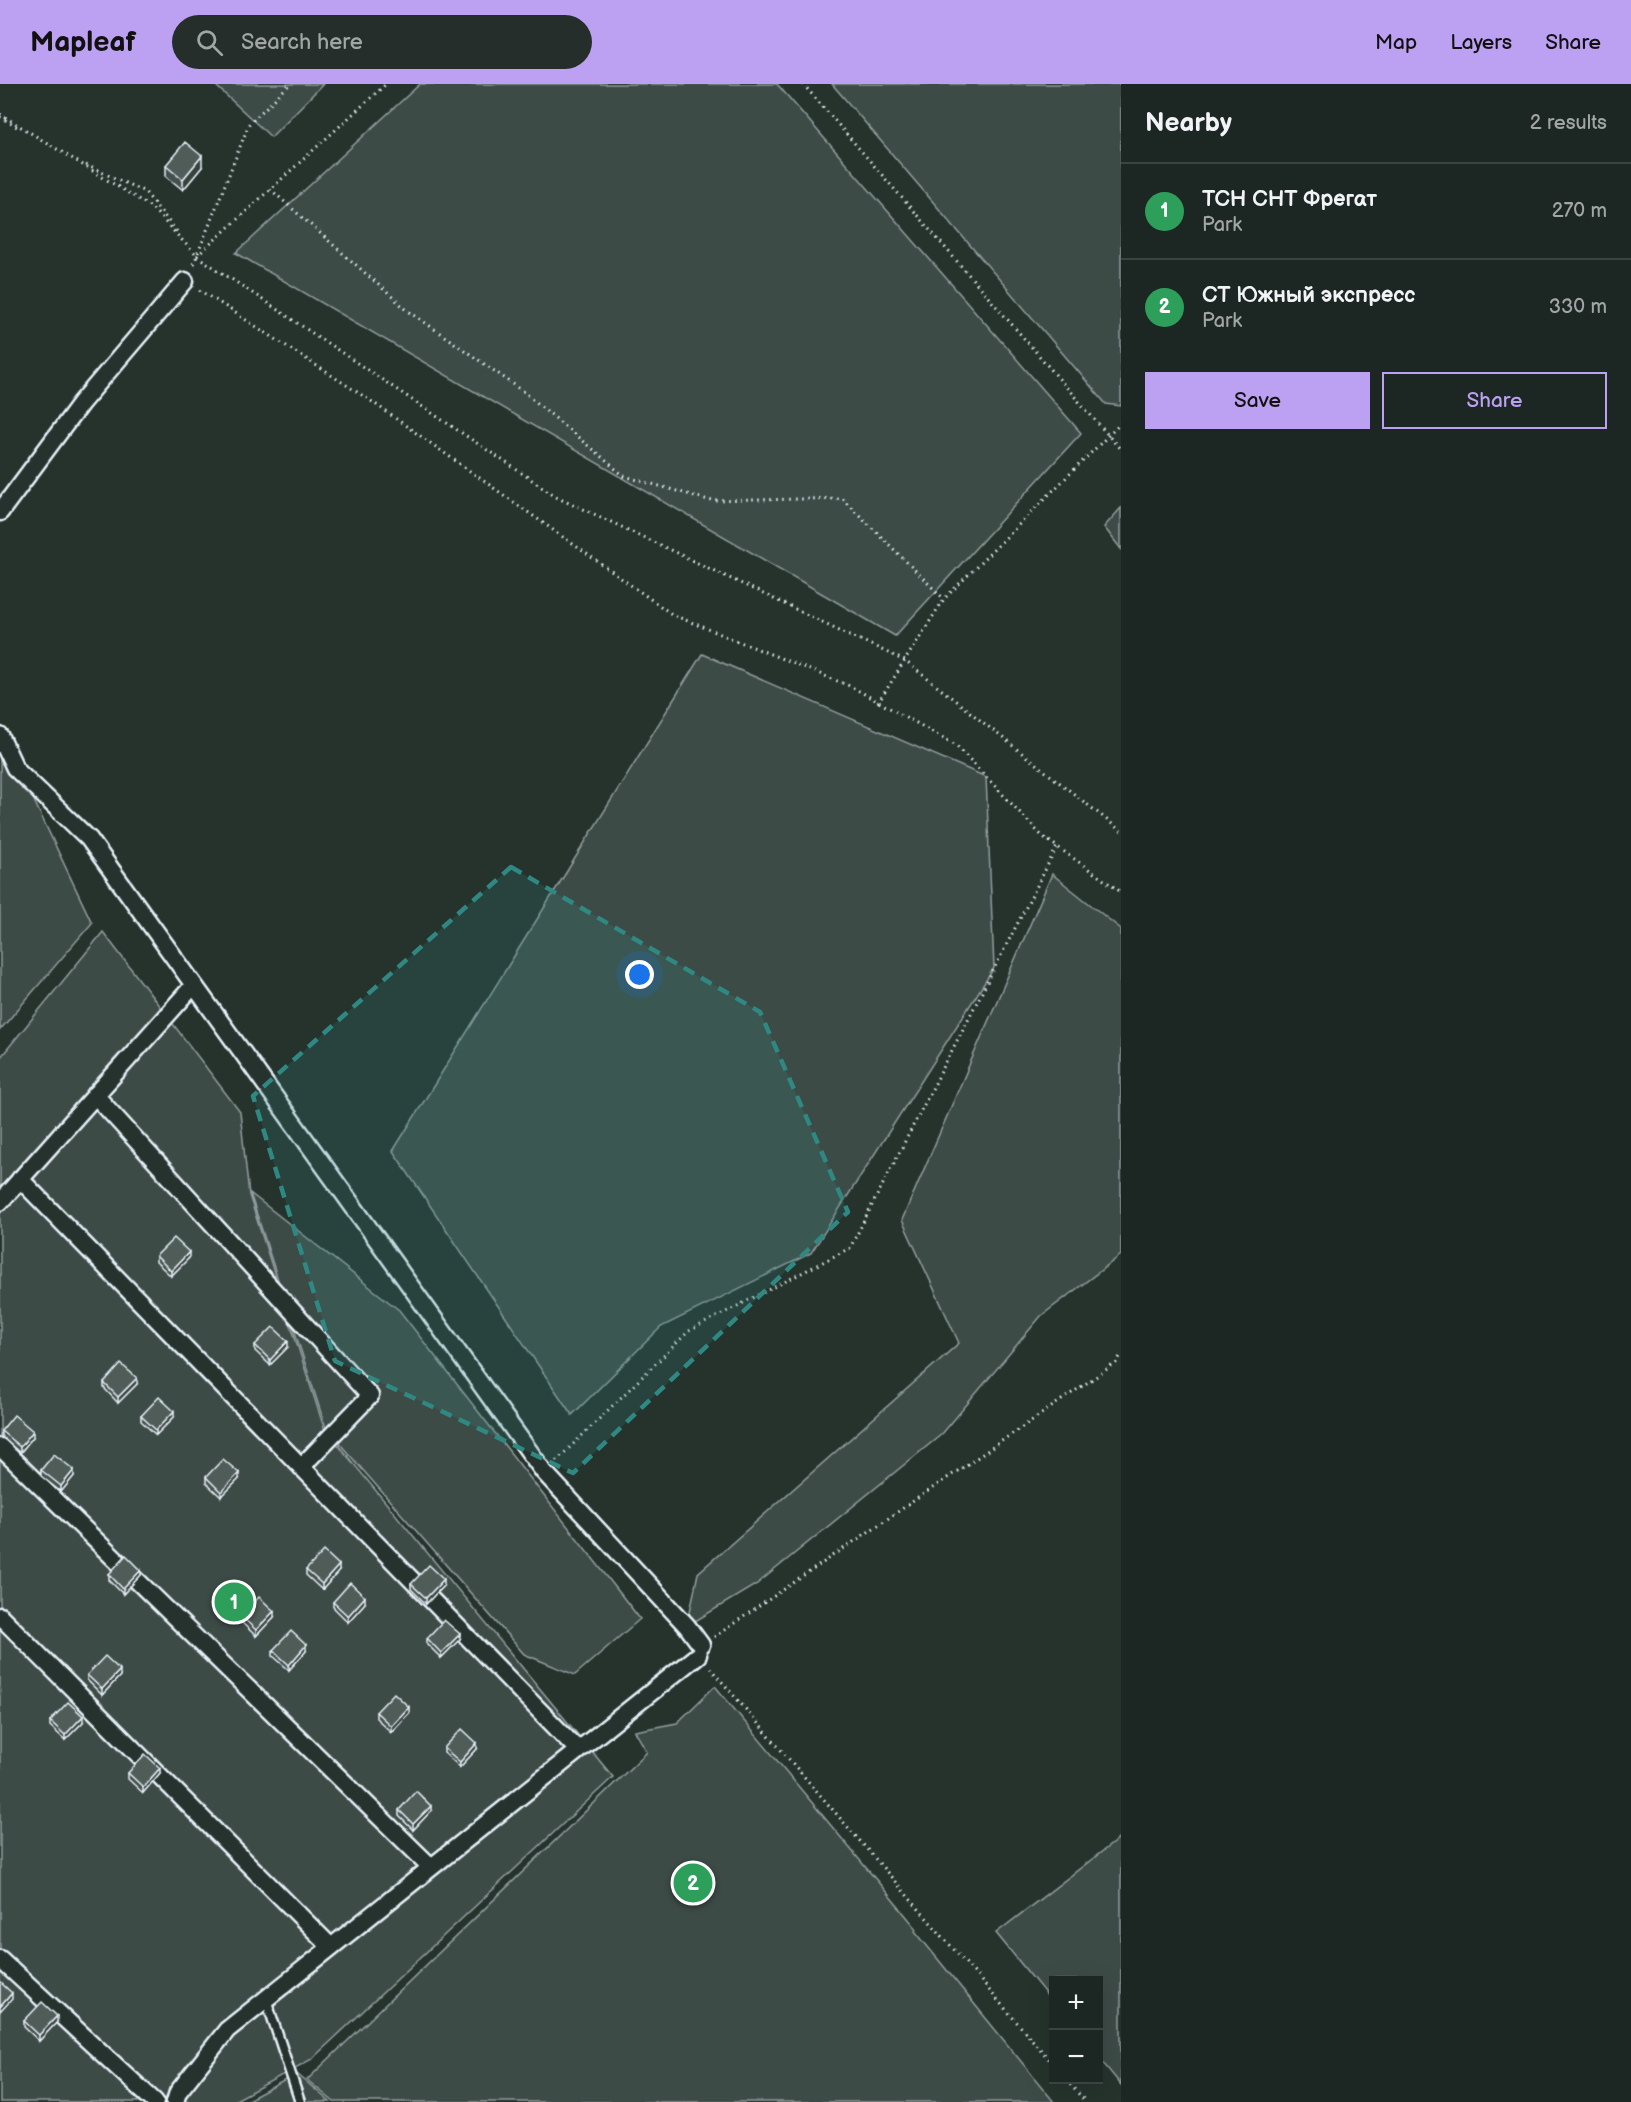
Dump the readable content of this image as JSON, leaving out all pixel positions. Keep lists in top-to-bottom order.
{
  "page": {
    "header": "Mapleaf",
    "search": "Search here",
    "nav": ["Map", "Layers", "Share"],
    "heading": ["Nearby", "2 results"],
    "list": [
      {
        "mark": "1",
        "name": "ТСН СНТ Фрегат",
        "note": "Park",
        "value": "270 m"
      },
      {
        "mark": "2",
        "name": "СТ Южный экспресс",
        "note": "Park",
        "value": "330 m"
      }
    ],
    "buttons": ["Save", "Share"],
    "pins": ["1", "2"],
    "map_buttons": ["+", "−"]
  }
}
